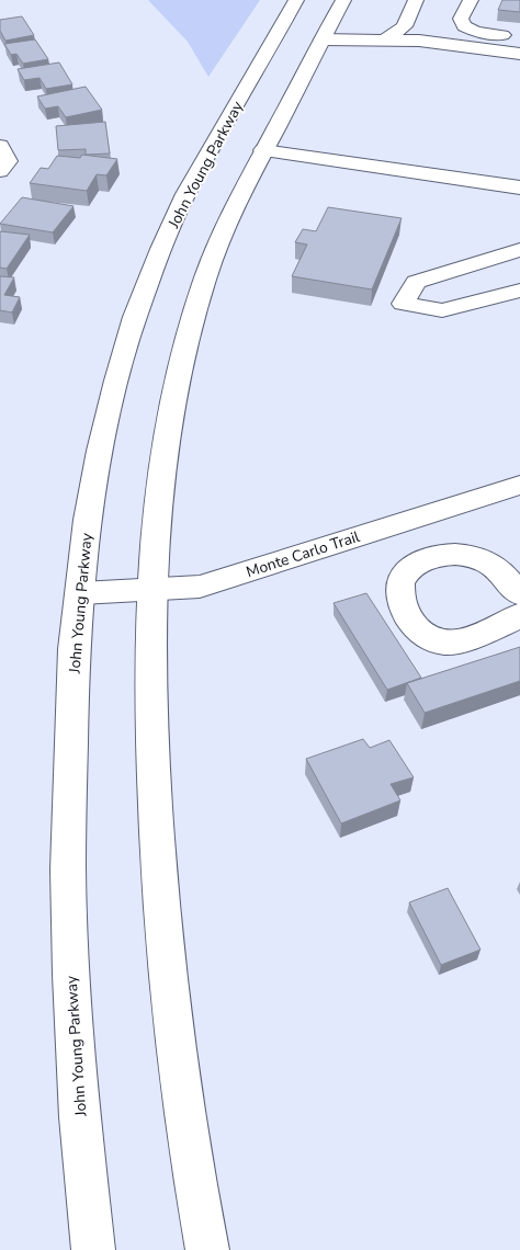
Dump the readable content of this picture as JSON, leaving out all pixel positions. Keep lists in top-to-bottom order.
{
  "streets": {
    "main road": ["John Young Parkway", "Monte Carlo Trail"]
  },
  "crossings": [
    ["John Young Parkway", "Monte Carlo Trail"]
  ]
}
